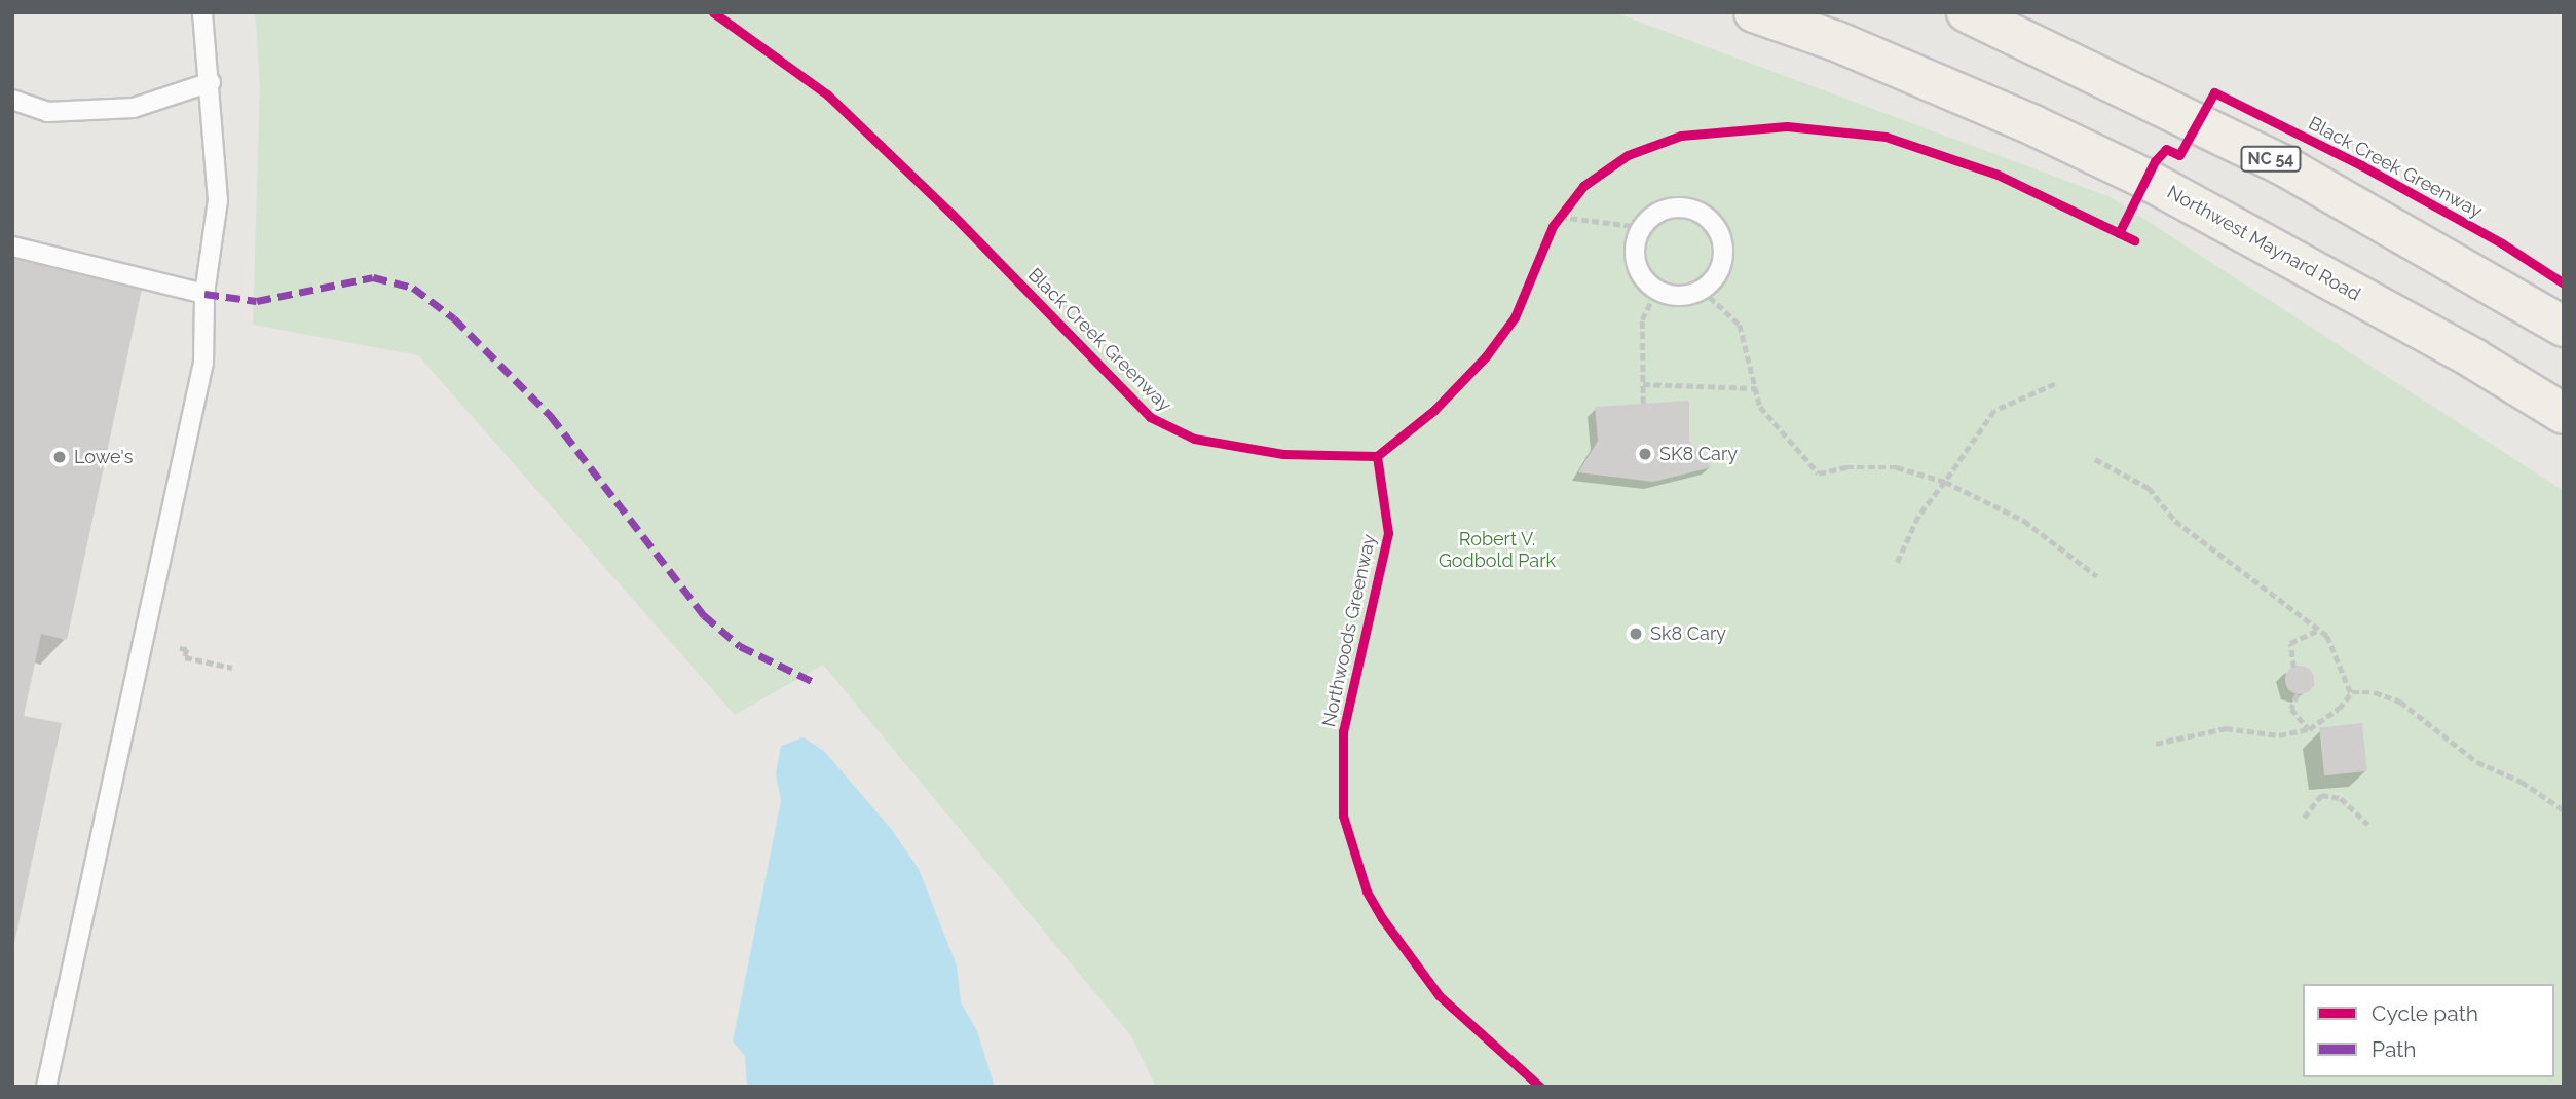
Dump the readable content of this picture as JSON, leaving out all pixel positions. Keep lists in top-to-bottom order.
{
  "streets": {
    "main road": ["NC 54", "Northwest Maynard Road"],
    "cycle path": ["Black Creek Greenway", "Northwoods Greenway"]
  },
  "parks": ["Robert V. Godbold Park"],
  "places": ["SK8 Cary", "Lowe's", "Sk8 Cary"],
  "legend": ["Cycle path", "Path"]
}
